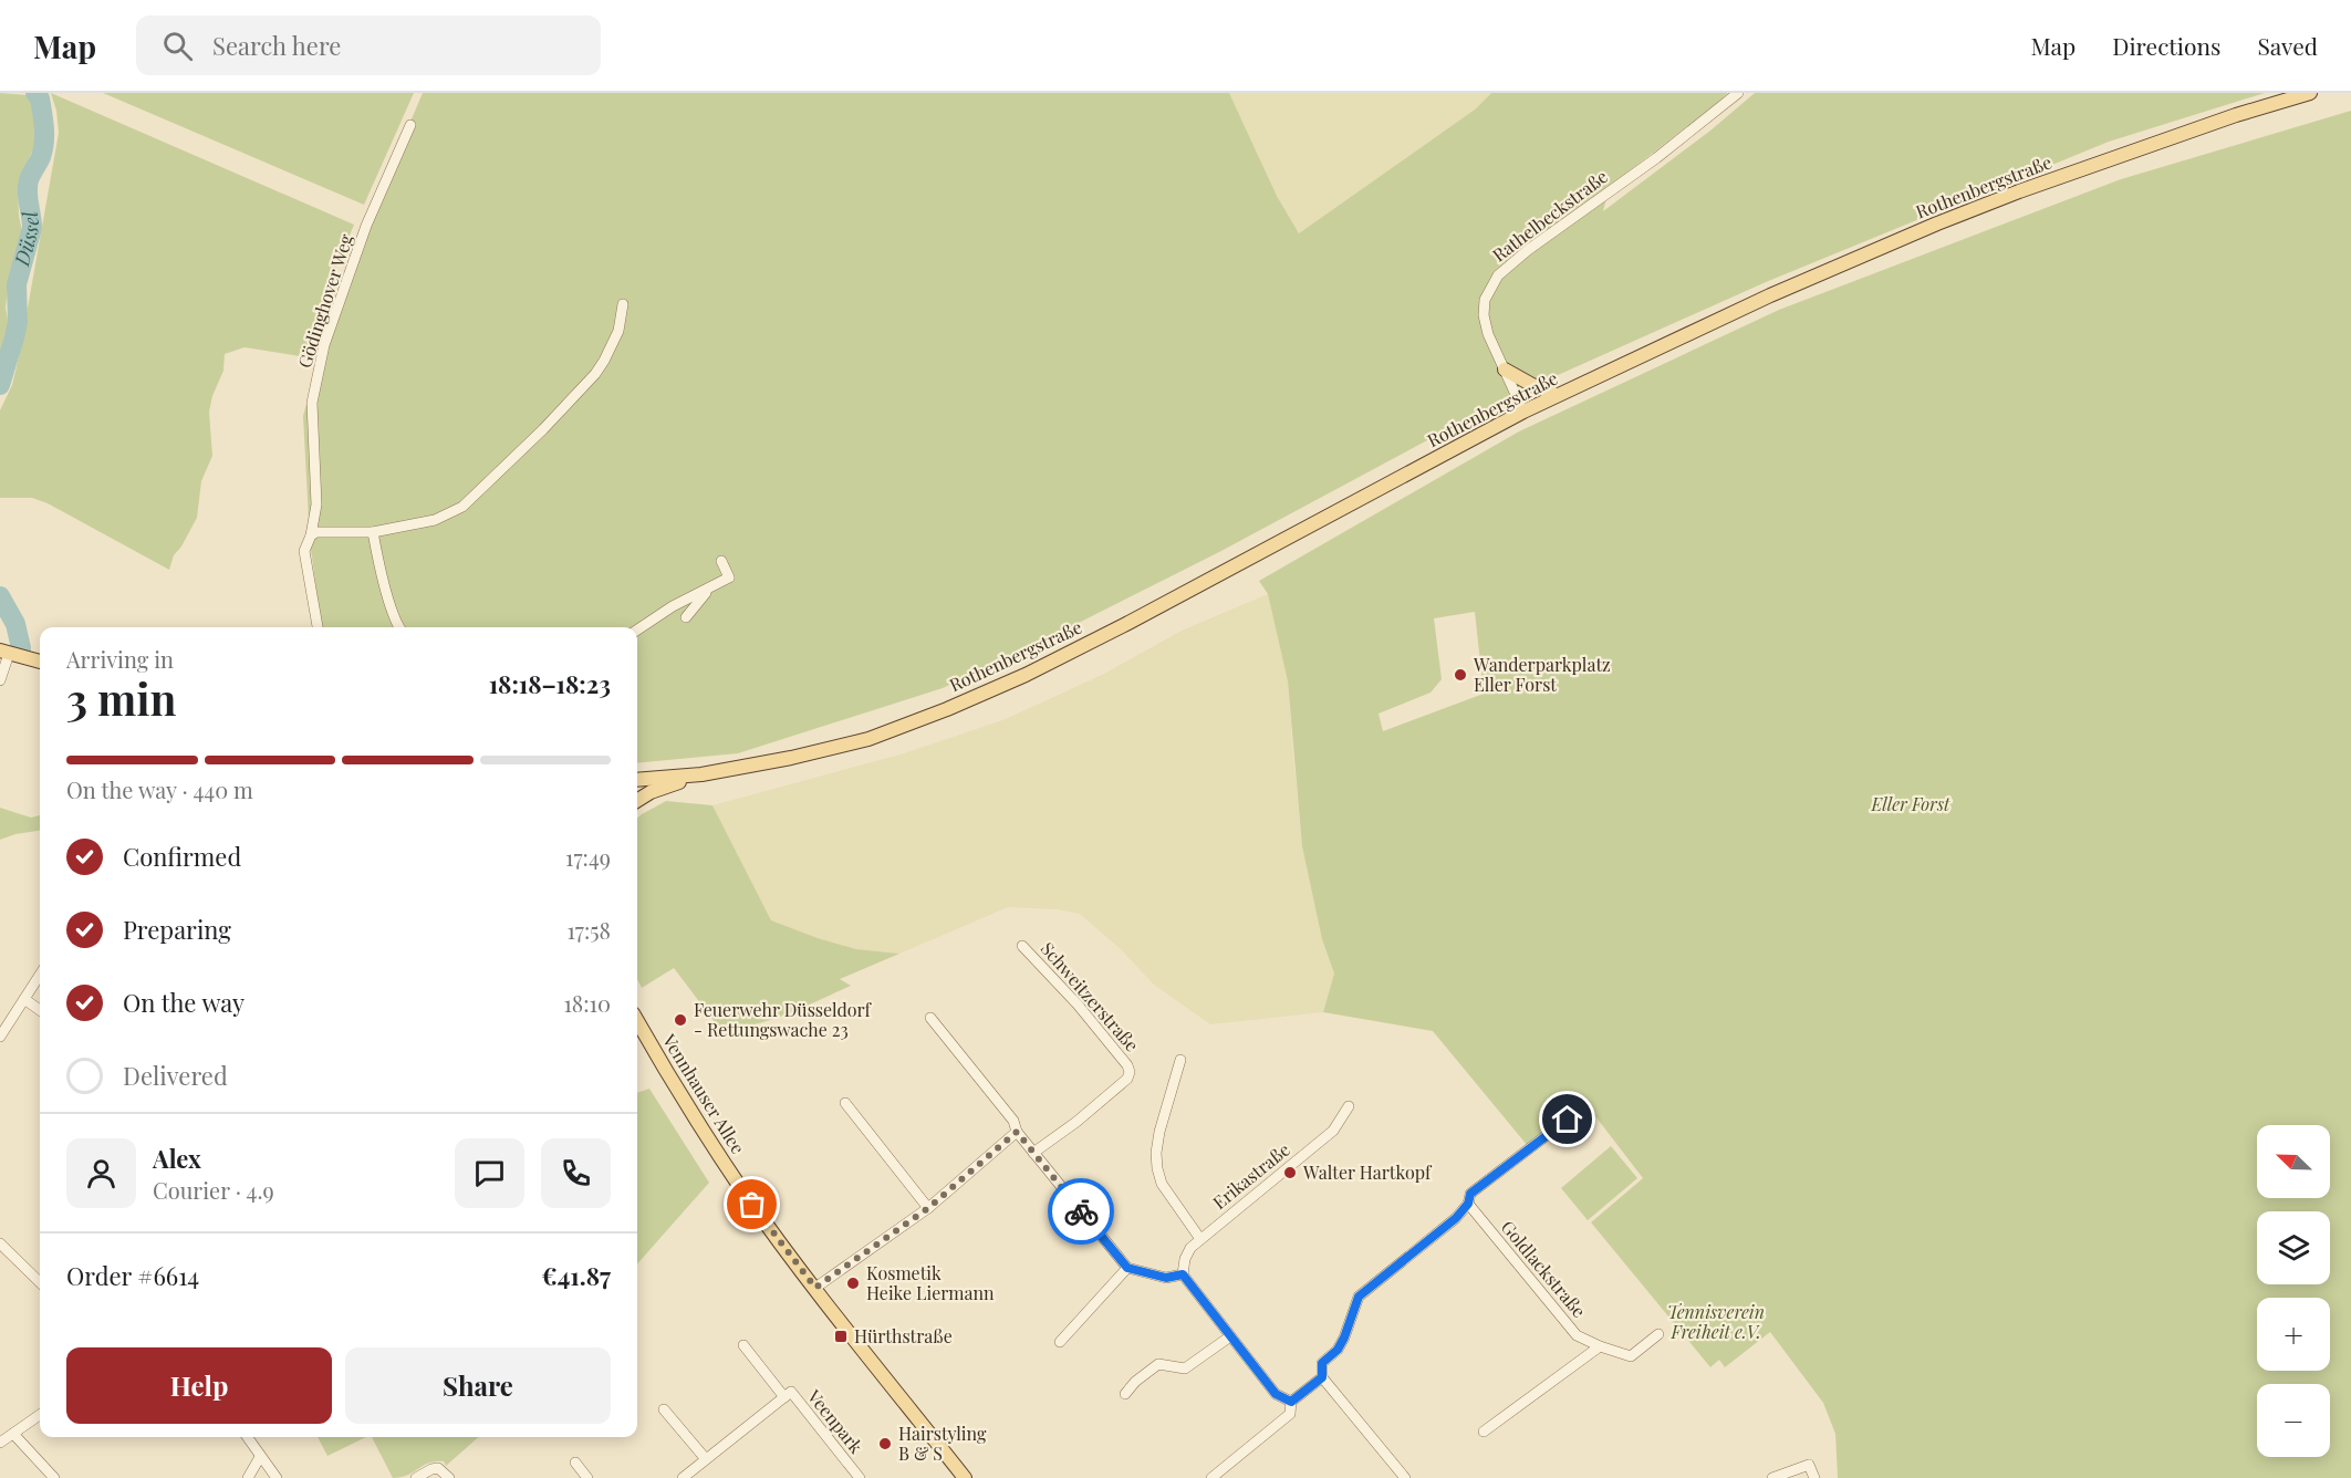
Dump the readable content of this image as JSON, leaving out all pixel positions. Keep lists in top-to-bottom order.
{
  "streets": {
    "main road": ["Rothenbergstraße", "Vennhauser Allee"],
    "street": [
      "Rathelbeckstraße",
      "Gödinghover Weg",
      "Schweitzerstraße",
      "Erikastraße",
      "Goldlackstraße",
      "Veenpark"
    ]
  },
  "crossings": [
    ["Rothenbergstraße", "Rathelbeckstraße"]
  ],
  "water": ["Düssel"],
  "parks": ["Eller Forst", "Tennisverein Freiheit e.V."],
  "places": {
    "other": [
      "Wanderparkplatz Eller Forst",
      "Feuerwehr Düsseldorf - Rettungswache 23",
      "Walter Hartkopf",
      "Kosmetik Heike Liermann",
      "Hairstyling B & S"
    ],
    "transit": ["Hürthstraße"]
  },
  "north": "top left",
  "page": {
    "header": "Map",
    "search": "Search here",
    "nav": ["Map", "Directions", "Saved"],
    "heading": ["3 min", "Arriving in", "18:18–18:23"],
    "panel": [
      "Alex",
      "Courier · 4.9",
      "Order #6614",
      "€41.87"
    ],
    "bar": "On the way · 440 m",
    "list": [
      ["Confirmed", "17:49"],
      ["Preparing", "17:58"],
      ["On the way", "18:10"],
      "Delivered"
    ],
    "map_buttons": ["+", "−"],
    "buttons": ["Help", "Share"]
  }
}
